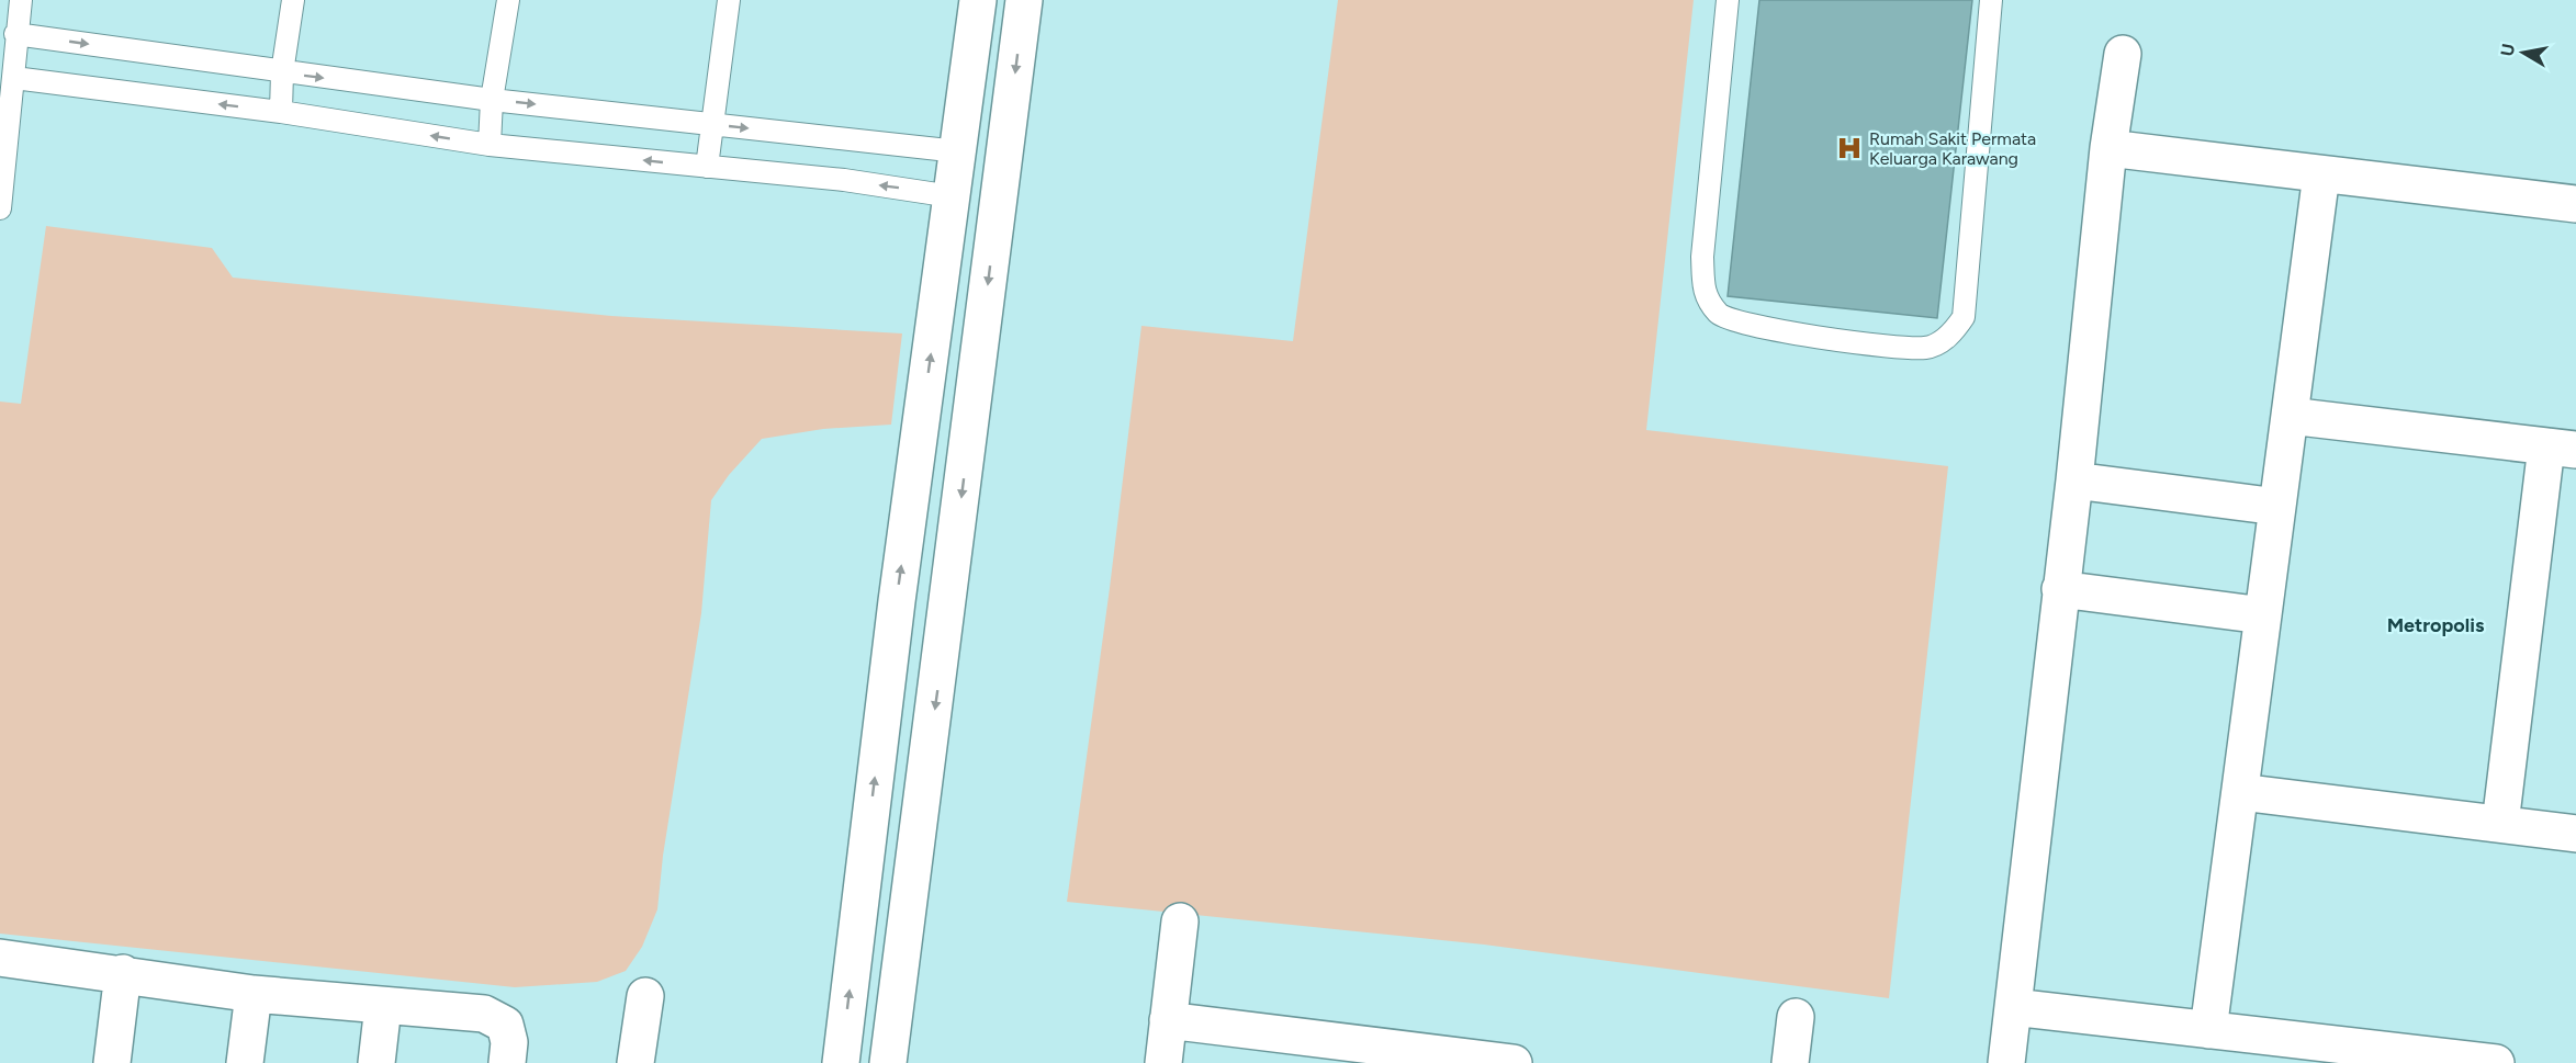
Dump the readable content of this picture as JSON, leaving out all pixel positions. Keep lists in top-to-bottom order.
{
  "districts": ["Metropolis"],
  "places": {
    "hospital": ["Rumah Sakit Permata Keluarga Karawang"]
  },
  "north": "left"
}
